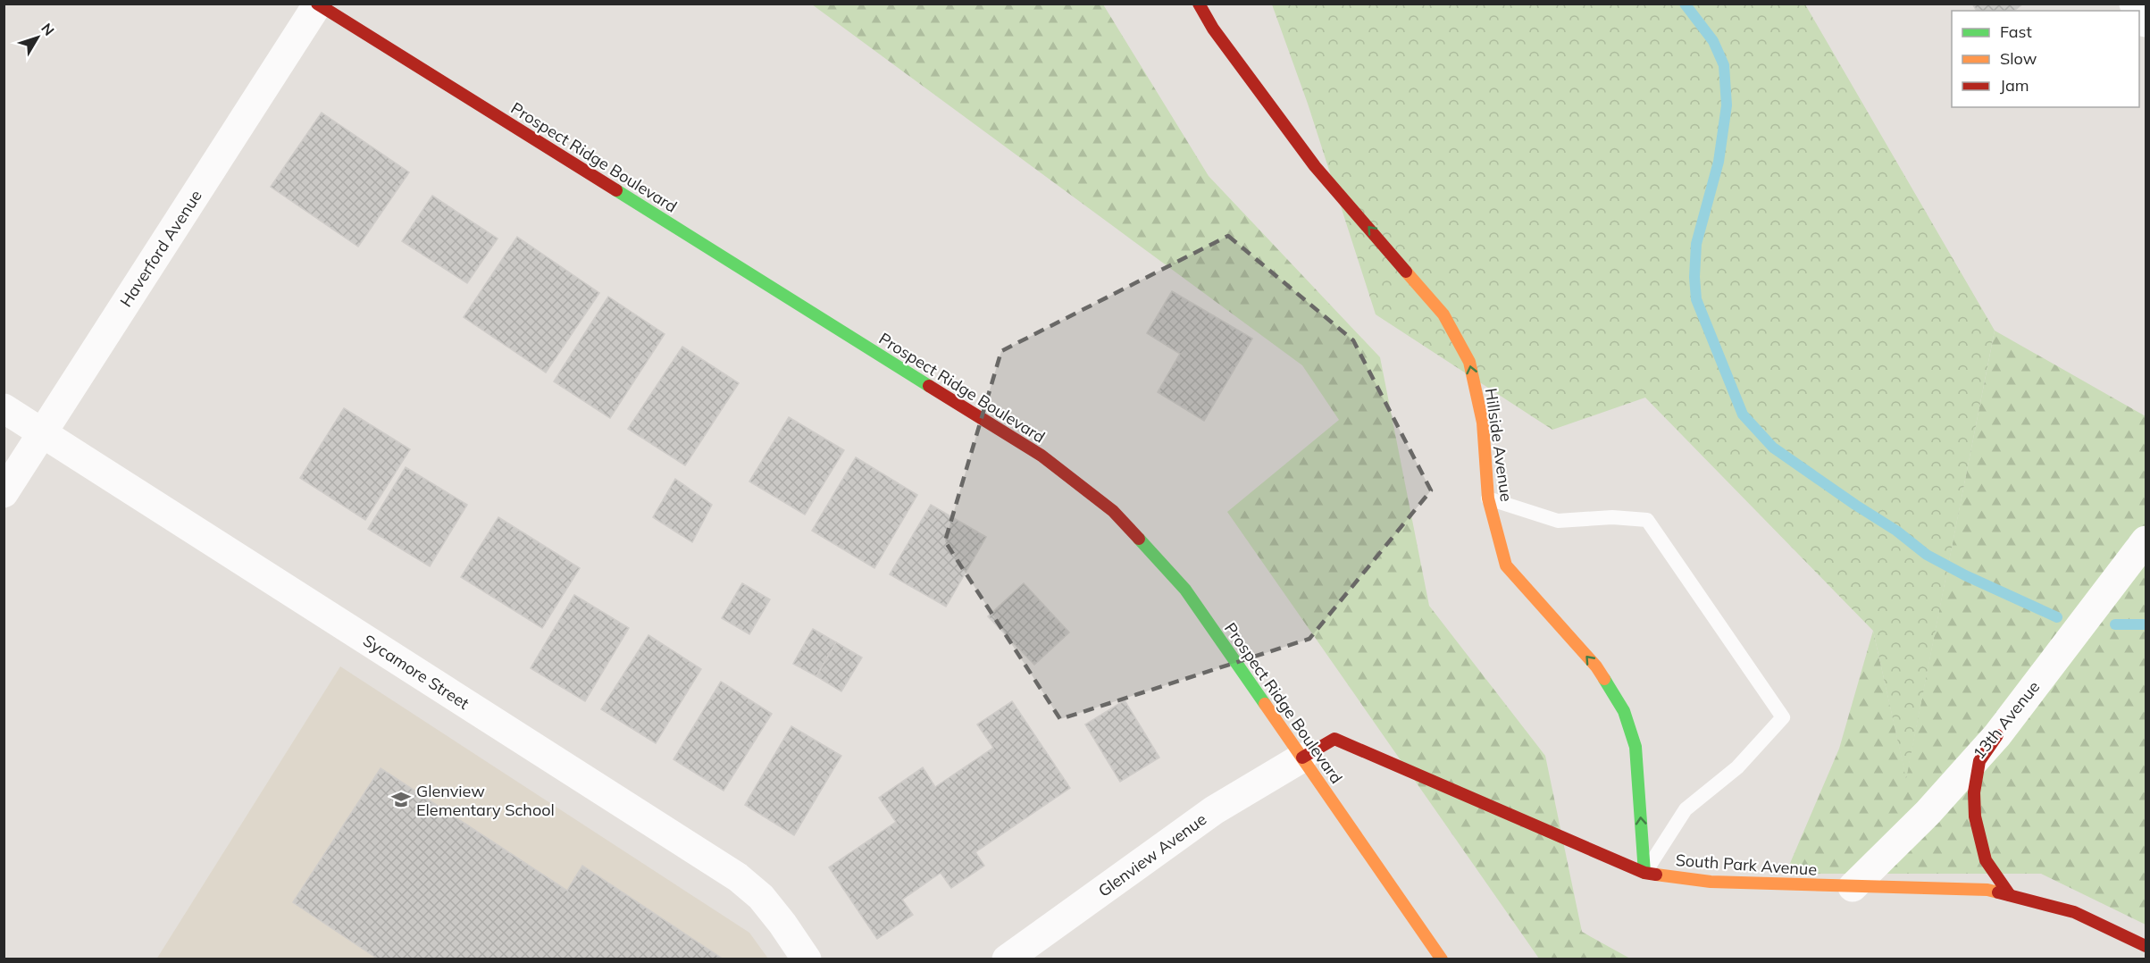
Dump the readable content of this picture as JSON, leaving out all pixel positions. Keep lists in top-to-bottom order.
{
  "streets": {
    "street": [
      "Prospect Ridge Boulevard",
      "Haverford Avenue",
      "Hillside Avenue",
      "Sycamore Street",
      "13th Avenue",
      "Glenview Avenue",
      "South Park Avenue"
    ]
  },
  "crossings": [
    ["Prospect Ridge Boulevard", "Haverford Avenue"],
    ["Prospect Ridge Boulevard", "Glenview Avenue"],
    ["Prospect Ridge Boulevard", "South Park Avenue"],
    ["Haverford Avenue", "Sycamore Street"],
    ["Hillside Avenue", "South Park Avenue"],
    ["13th Avenue", "South Park Avenue"],
    ["Glenview Avenue", "South Park Avenue"]
  ],
  "one_way": ["Hillside Avenue"],
  "places": {
    "school or university": ["Glenview Elementary School"]
  },
  "legend": ["Fast", "Slow", "Jam"],
  "north": "top right"
}
